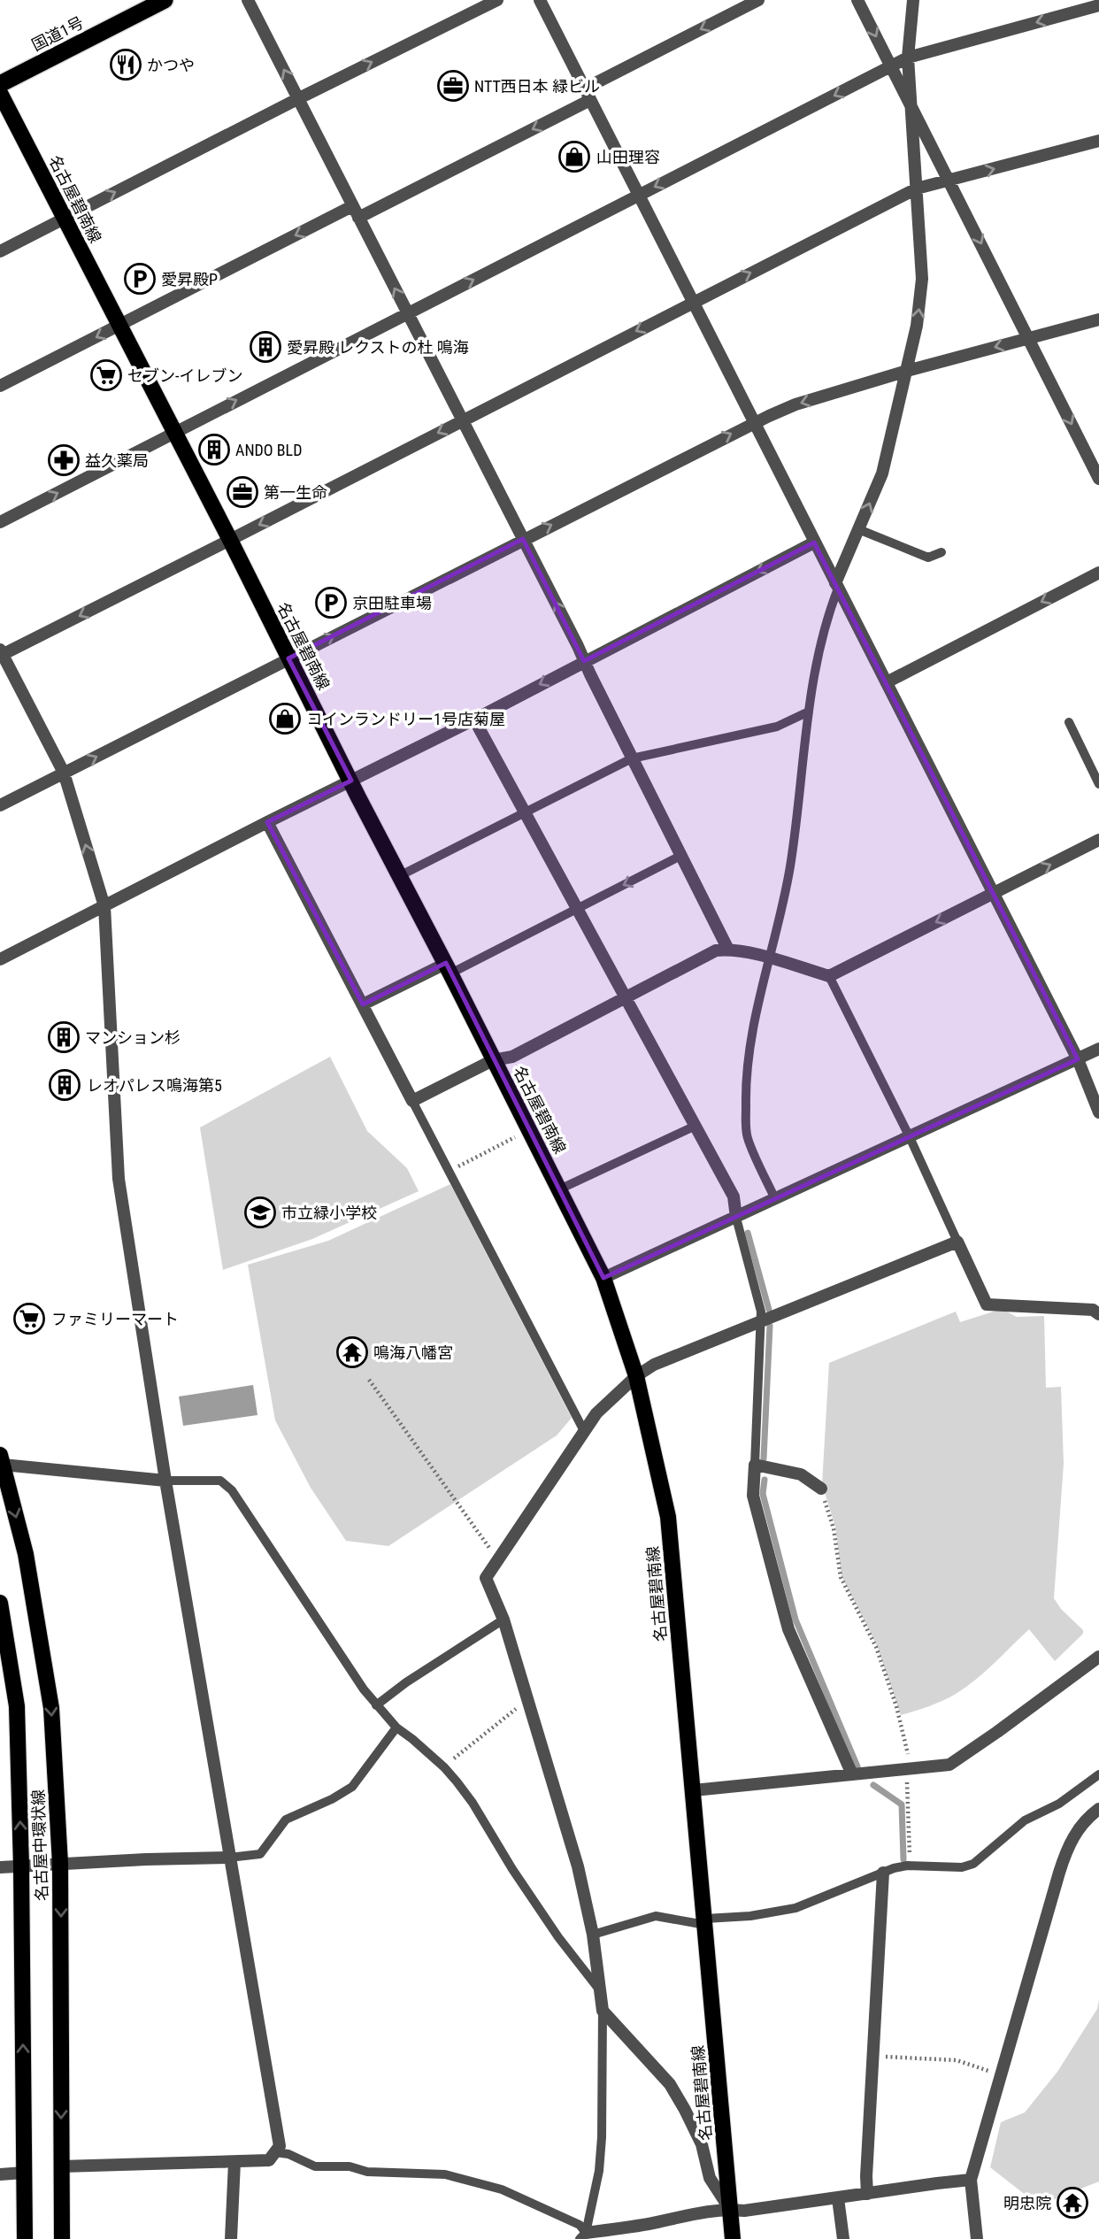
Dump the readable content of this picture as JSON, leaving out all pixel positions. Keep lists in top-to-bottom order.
{
  "streets": {
    "highway": ["国道1号"],
    "main road": ["名古屋碧南線", "名古屋中環状線"]
  },
  "places": {
    "restaurant": ["かつや"],
    "office": ["NTT西日本 緑ビル", "第一生命"],
    "shop": ["山田理容", "コインランドリー1号店菊屋"],
    "parking": ["愛昇殿P", "京田駐車場"],
    "building": [
      "愛昇殿 レクストの杜 鳴海",
      "ANDO BLD",
      "マンション杉",
      "レオパレス鳴海第5"
    ],
    "supermarket": ["セブン-イレブン", "ファミリーマート"],
    "pharmacy": ["益久薬局"],
    "school or university": ["市立緑小学校"],
    "temple": ["鳴海八幡宮", "明忠院"]
  }
}
